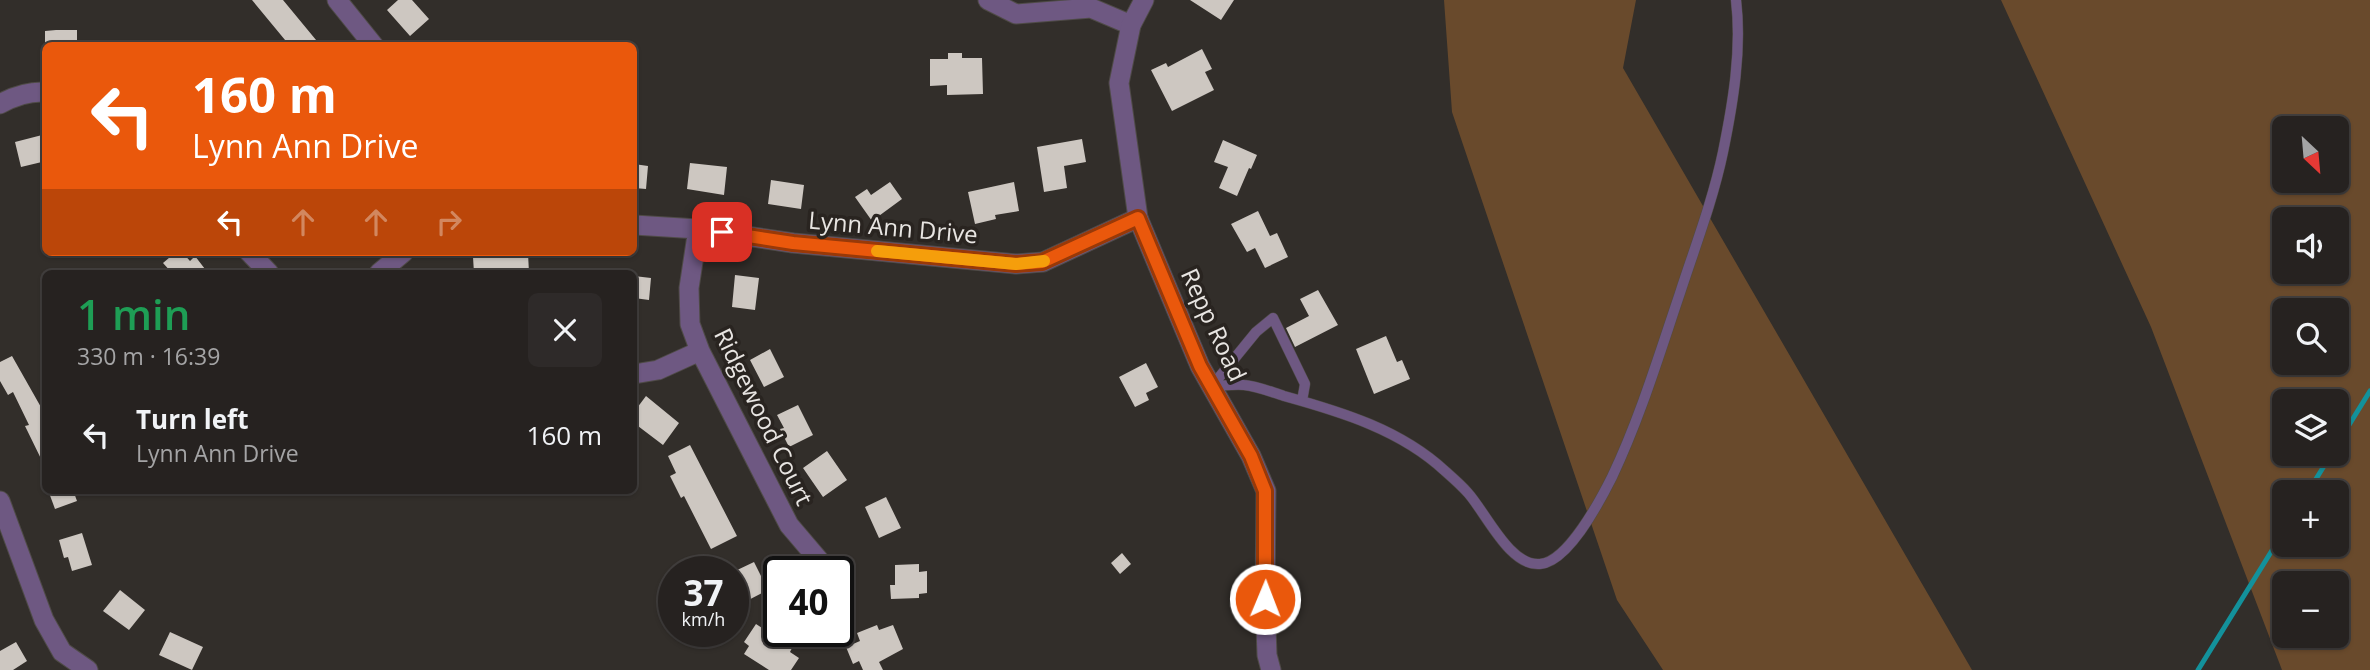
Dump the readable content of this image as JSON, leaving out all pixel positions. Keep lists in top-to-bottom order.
{
  "streets": {
    "street": ["Lynn Ann Drive", "Repp Road", "Ridgewood Court"]
  },
  "crossings": [
    ["Lynn Ann Drive", "Repp Road"],
    ["Lynn Ann Drive", "Ridgewood Court"]
  ],
  "north": "bottom right",
  "page": {
    "turn": ["160 m", "Lynn Ann Drive"],
    "map_buttons": ["+", "−"],
    "heading": ["1 min", "330 m · 16:39"],
    "list": [
      {
        "name": "Turn left",
        "note": "Lynn Ann Drive",
        "value": "160 m"
      }
    ],
    "speed": "37 km/h",
    "limit": "40"
  }
}
